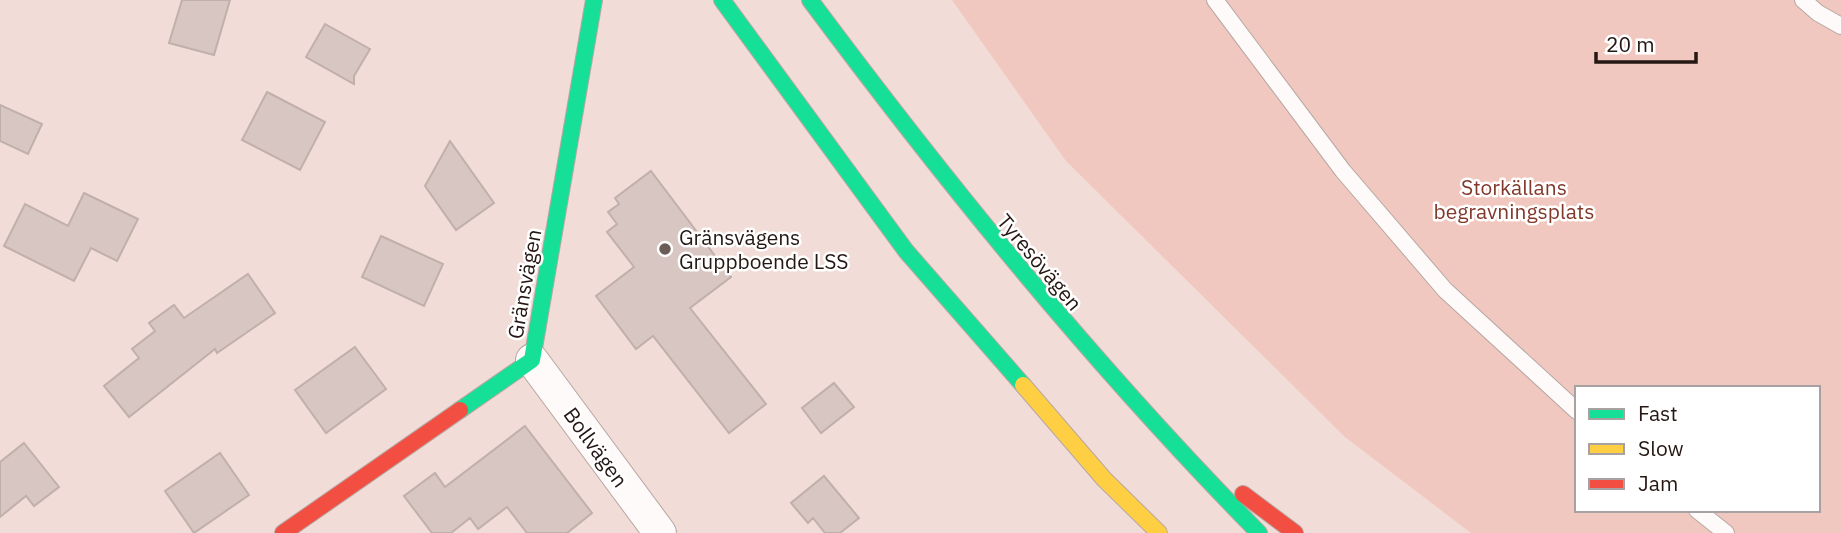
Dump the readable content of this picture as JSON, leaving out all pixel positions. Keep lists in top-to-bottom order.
{
  "streets": {
    "main road": ["Tyresövägen", "Gränsvägen"],
    "street": ["Bollvägen"]
  },
  "crossings": [
    ["Gränsvägen", "Bollvägen"]
  ],
  "parks": ["Storkällans begravningsplats"],
  "places": ["Gränsvägens Gruppboende LSS"],
  "legend": ["Fast", "Slow", "Jam"],
  "scale_bar": "20 m"
}
